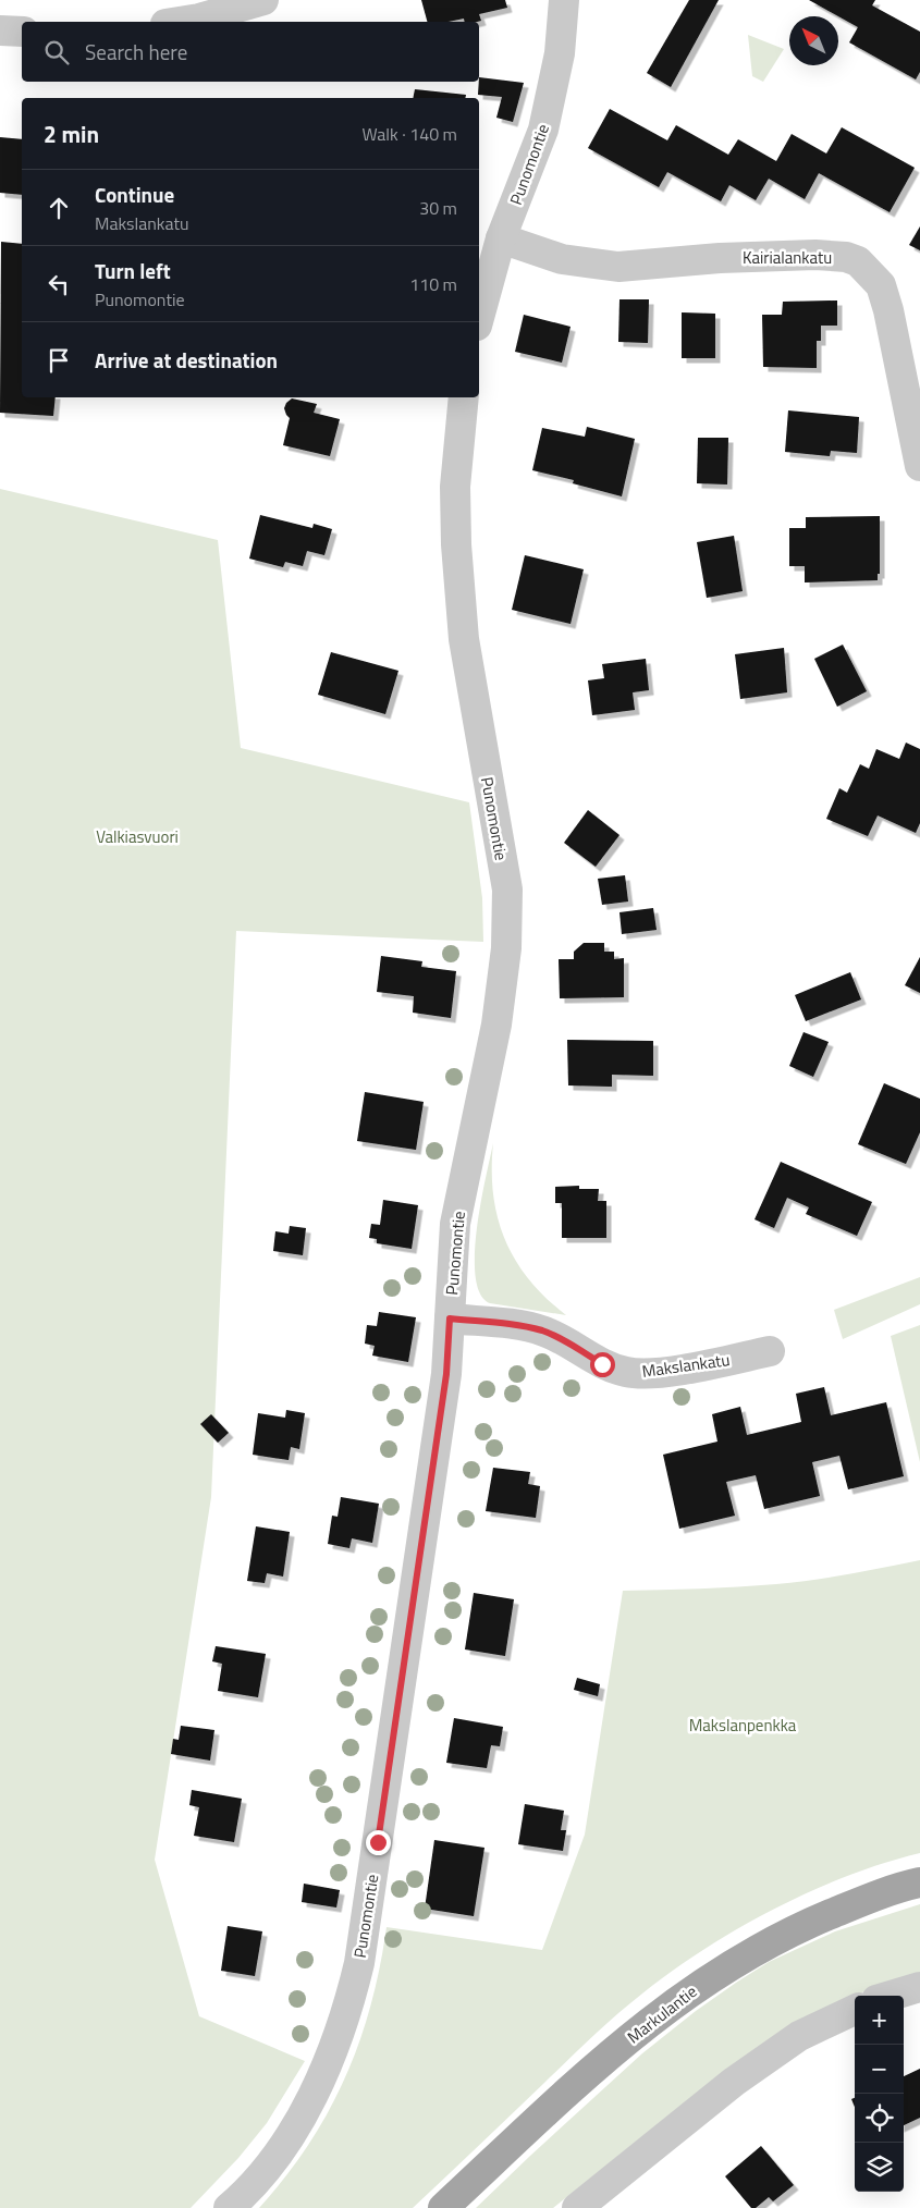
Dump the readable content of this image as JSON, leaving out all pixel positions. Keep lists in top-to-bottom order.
{
  "streets": {
    "main road": ["Markulantie"],
    "street": ["Punomontie", "Kairialankatu", "Makslankatu"]
  },
  "crossings": [
    ["Punomontie", "Kairialankatu"],
    ["Punomontie", "Makslankatu"]
  ],
  "parks": ["Valkiasvuori", "Makslanpenkka"],
  "north": "top left",
  "page": {
    "search": "Search here",
    "heading": ["2 min", "Walk · 140 m"],
    "list": [
      ["Continue", "Makslankatu", "30 m"],
      ["Turn left", "Punomontie", "110 m"],
      "Arrive at destination"
    ],
    "map_buttons": ["+", "−"]
  }
}
